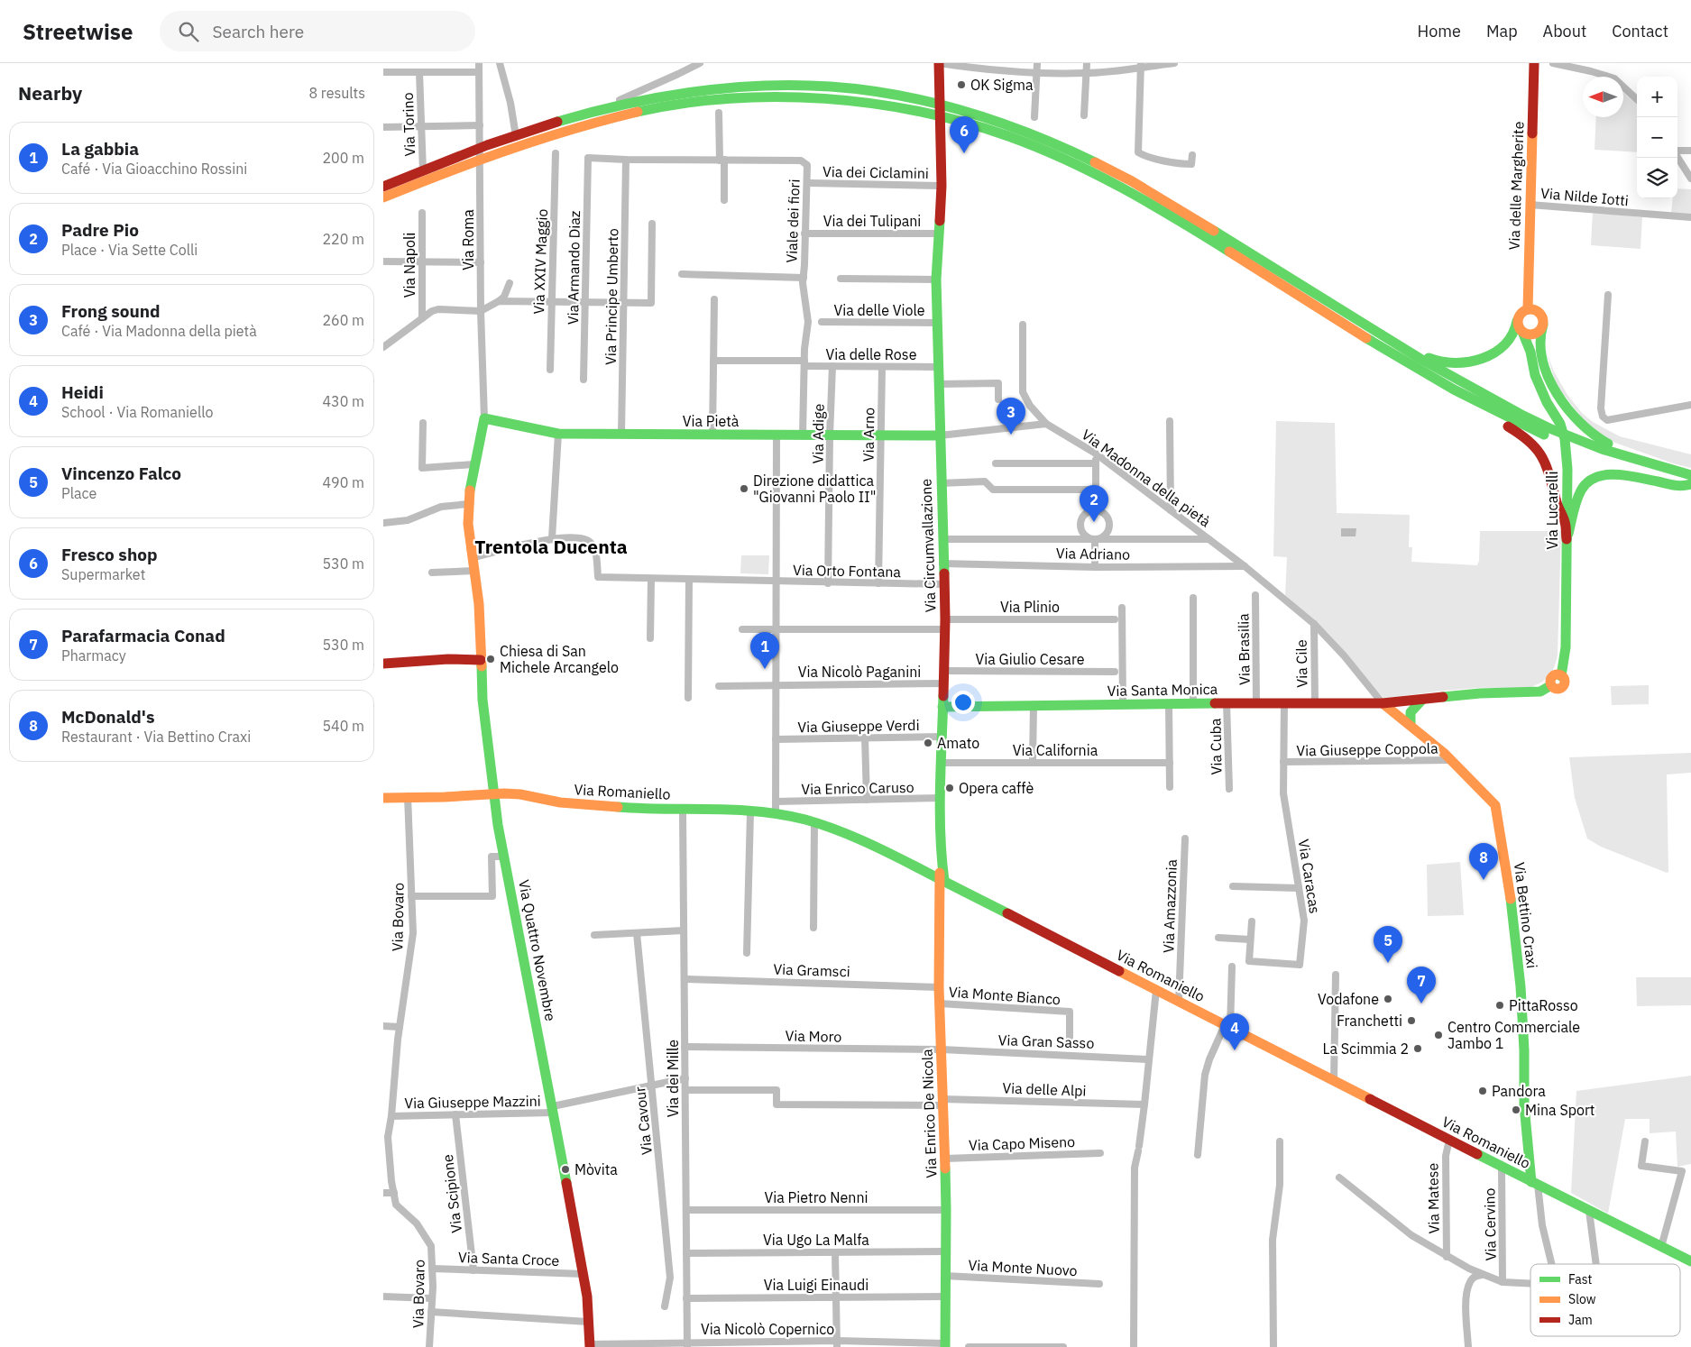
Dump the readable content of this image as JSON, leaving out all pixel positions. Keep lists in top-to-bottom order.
{
  "streets": {
    "main road": [
      "Via delle Margherite",
      "Via Pietà",
      "Via Lucarelli",
      "Via Circumvallazione",
      "Via Santa Monica",
      "Via Romaniello",
      "Via Bettino Craxi",
      "Via Quattro Novembre",
      "Via Enrico De Nicola"
    ],
    "street": [
      "Via Torino",
      "Via dei Ciclamini",
      "Via Nilde Iotti",
      "Viale dei fiori",
      "Via dei Tulipani",
      "Via Roma",
      "Via XXIV Maggio",
      "Via Napoli",
      "Via Armando Diaz",
      "Via Principe Umberto",
      "Via delle Viole",
      "Via delle Rose",
      "Via Adige",
      "Via Arno",
      "Via Madonna della pietà",
      "Via Adriano",
      "Via Orto Fontana",
      "Via Plinio",
      "Via Brasilia",
      "Via Giulio Cesare",
      "Via Cile",
      "Via Nicolò Paganini",
      "Via Giuseppe Verdi",
      "Via Cuba",
      "Via Giuseppe Coppola",
      "Via California",
      "Via Enrico Caruso",
      "Via Caracas",
      "Via Amazzonia",
      "Via Bovaro",
      "Via Gramsci",
      "Via Monte Bianco",
      "Via Moro",
      "Via Gran Sasso",
      "Via dei Mille",
      "Via delle Alpi",
      "Via Giuseppe Mazzini",
      "Via Cavour",
      "Via Capo Miseno",
      "Via Scipione",
      "Via Pietro Nenni",
      "Via Matese",
      "Via Cervino",
      "Via Ugo La Malfa",
      "Via Santa Croce",
      "Via Monte Nuovo",
      "Via Luigi Einaudi",
      "Via Nicolò Copernico"
    ]
  },
  "crossings": [
    ["Via dei Ciclamini", "Via Circumvallazione"],
    ["Via delle Margherite", "Via Nilde Iotti"],
    ["Via delle Margherite", "Via Lucarelli"],
    ["Viale dei fiori", "Via dei Tulipani"],
    ["Viale dei fiori", "Via delle Rose"],
    ["Via dei Tulipani", "Via Circumvallazione"],
    ["Via Roma", "Via Pietà"],
    ["Via Roma", "Via Quattro Novembre"],
    ["Via Armando Diaz", "Via Principe Umberto"],
    ["Via Principe Umberto", "Via Pietà"],
    ["Via delle Viole", "Via Circumvallazione"],
    ["Via delle Rose", "Via Adige"],
    ["Via delle Rose", "Via Arno"],
    ["Via delle Rose", "Via Circumvallazione"],
    ["Via Pietà", "Via Adige"],
    ["Via Pietà", "Via Arno"],
    ["Via Pietà", "Via Circumvallazione"],
    ["Via Pietà", "Via Quattro Novembre"],
    ["Via Adige", "Via Orto Fontana"],
    ["Via Arno", "Via Orto Fontana"],
    ["Via Madonna della pietà", "Via Lucarelli"],
    ["Via Madonna della pietà", "Via Adriano"],
    ["Via Madonna della pietà", "Via Cile"],
    ["Via Madonna della pietà", "Via Santa Monica"],
    ["Via Madonna della pietà", "Via Bettino Craxi"],
    ["Via Lucarelli", "Via Santa Monica"],
    ["Via Lucarelli", "Via Bettino Craxi"],
    ["Via Circumvallazione", "Via Adriano"],
    ["Via Circumvallazione", "Via Orto Fontana"],
    ["Via Circumvallazione", "Via Plinio"],
    ["Via Circumvallazione", "Via Giulio Cesare"],
    ["Via Circumvallazione", "Via Nicolò Paganini"],
    ["Via Circumvallazione", "Via Santa Monica"],
    ["Via Circumvallazione", "Via Giuseppe Verdi"],
    ["Via Circumvallazione", "Via California"],
    ["Via Circumvallazione", "Via Enrico Caruso"],
    ["Via Circumvallazione", "Via Romaniello"],
    ["Via Circumvallazione", "Via Enrico De Nicola"],
    ["Via Brasilia", "Via Santa Monica"],
    ["Via Cile", "Via Santa Monica"],
    ["Via Santa Monica", "Via Cuba"],
    ["Via Santa Monica", "Via Caracas"],
    ["Via Santa Monica", "Via Bettino Craxi"],
    ["Via Giuseppe Coppola", "Via Caracas"],
    ["Via Giuseppe Coppola", "Via Bettino Craxi"],
    ["Via Romaniello", "Via Amazzonia"],
    ["Via Romaniello", "Via Bettino Craxi"],
    ["Via Romaniello", "Via Bovaro"],
    ["Via Romaniello", "Via Quattro Novembre"],
    ["Via Romaniello", "Via dei Mille"],
    ["Via Romaniello", "Via Enrico De Nicola"],
    ["Via Romaniello", "Via Matese"],
    ["Via Romaniello", "Via Cervino"],
    ["Via Bovaro", "Via Giuseppe Mazzini"],
    ["Via Bovaro", "Via Santa Croce"],
    ["Via Quattro Novembre", "Via Giuseppe Mazzini"],
    ["Via Quattro Novembre", "Via Santa Croce"],
    ["Via Quattro Novembre", "Via Nicolò Copernico"],
    ["Via Gramsci", "Via dei Mille"],
    ["Via Gramsci", "Via Enrico De Nicola"],
    ["Via Monte Bianco", "Via Enrico De Nicola"],
    ["Via Moro", "Via Gran Sasso"],
    ["Via Moro", "Via dei Mille"],
    ["Via Moro", "Via Enrico De Nicola"],
    ["Via Gran Sasso", "Via Enrico De Nicola"],
    ["Via dei Mille", "Via delle Alpi"],
    ["Via dei Mille", "Via Giuseppe Mazzini"],
    ["Via dei Mille", "Via Pietro Nenni"],
    ["Via dei Mille", "Via Ugo La Malfa"],
    ["Via dei Mille", "Via Luigi Einaudi"],
    ["Via dei Mille", "Via Nicolò Copernico"],
    ["Via delle Alpi", "Via Enrico De Nicola"],
    ["Via Giuseppe Mazzini", "Via Cavour"],
    ["Via Giuseppe Mazzini", "Via Scipione"],
    ["Via Enrico De Nicola", "Via Capo Miseno"],
    ["Via Enrico De Nicola", "Via Pietro Nenni"],
    ["Via Enrico De Nicola", "Via Ugo La Malfa"],
    ["Via Enrico De Nicola", "Via Monte Nuovo"],
    ["Via Enrico De Nicola", "Via Luigi Einaudi"],
    ["Via Enrico De Nicola", "Via Nicolò Copernico"],
    ["Via Scipione", "Via Santa Croce"]
  ],
  "districts": ["Trentola Ducenta"],
  "places": [
    "OK Sigma",
    "Direzione didattica \"Giovanni Paolo II\"",
    "Chiesa di San Michele Arcangelo",
    "Amato",
    "Opera caffè",
    "Vodafone",
    "PittaRosso",
    "Franchetti",
    "Centro Commerciale Jambo 1",
    "La Scimmia 2",
    "Pandora",
    "Mina Sport",
    "Mòvita"
  ],
  "legend": ["Fast", "Slow", "Jam"],
  "north": "left",
  "page": {
    "header": "Streetwise",
    "search": "Search here",
    "nav": [
      "Home",
      "Map",
      "About",
      "Contact"
    ],
    "heading": ["Nearby", "8 results"],
    "map_buttons": ["+", "−"],
    "pins": [
      "6",
      "3",
      "2",
      "1",
      "8",
      "5",
      "7",
      "4"
    ],
    "list": [
      {
        "mark": "1",
        "name": "La gabbia",
        "note": "Café · Via Gioacchino Rossini",
        "value": "200 m"
      },
      {
        "mark": "2",
        "name": "Padre Pio",
        "note": "Place · Via Sette Colli",
        "value": "220 m"
      },
      {
        "mark": "3",
        "name": "Frong sound",
        "note": "Café · Via Madonna della pietà",
        "value": "260 m"
      },
      {
        "mark": "4",
        "name": "Heidi",
        "note": "School · Via Romaniello",
        "value": "430 m"
      },
      {
        "mark": "5",
        "name": "Vincenzo Falco",
        "note": "Place",
        "value": "490 m"
      },
      {
        "mark": "6",
        "name": "Fresco shop",
        "note": "Supermarket",
        "value": "530 m"
      },
      {
        "mark": "7",
        "name": "Parafarmacia Conad",
        "note": "Pharmacy",
        "value": "530 m"
      },
      {
        "mark": "8",
        "name": "McDonald's",
        "note": "Restaurant · Via Bettino Craxi",
        "value": "540 m"
      }
    ]
  }
}
